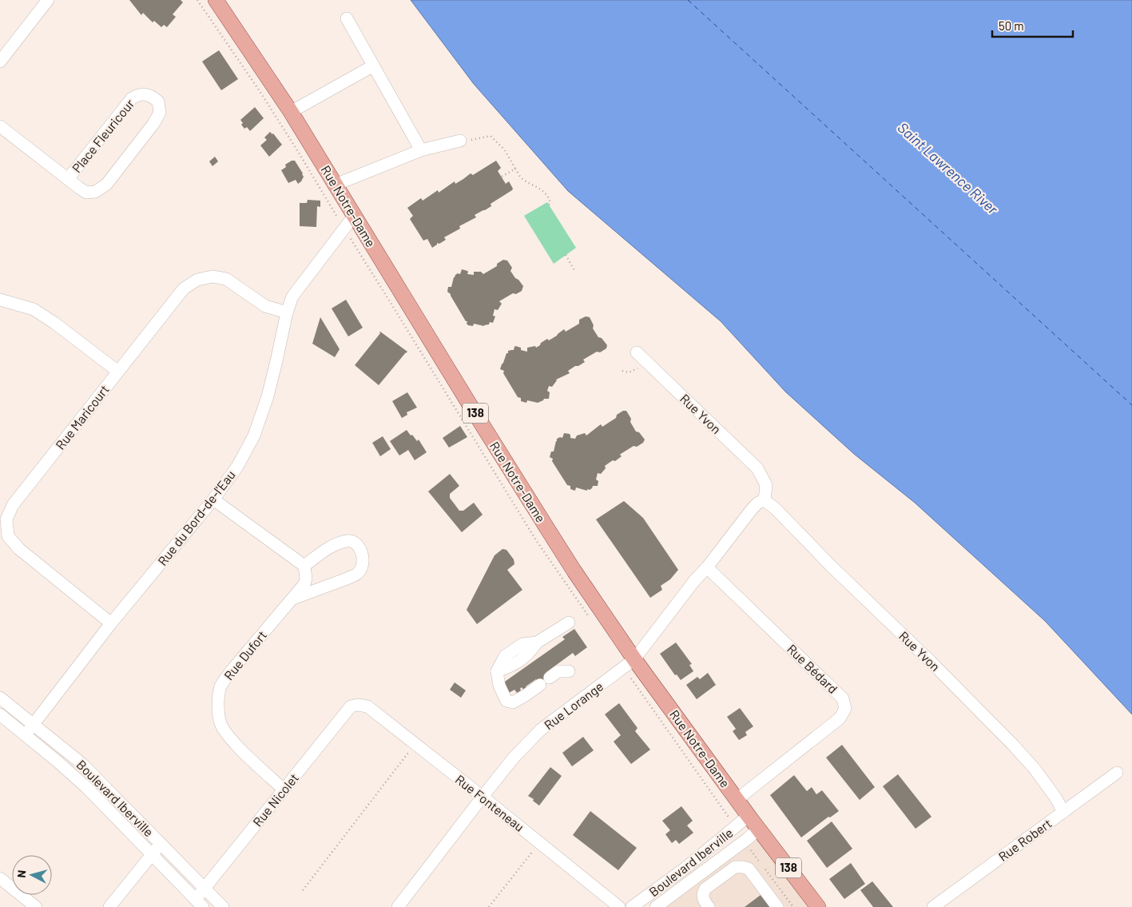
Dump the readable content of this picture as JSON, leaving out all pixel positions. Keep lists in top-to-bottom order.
{
  "streets": {
    "main road": ["Rue Notre-Dame", "138"],
    "street": [
      "Place Fleuricour",
      "Rue Yvon",
      "Rue Maricourt",
      "Rue du Bord-de-l'Eau",
      "Rue Dufort",
      "Rue Bédard",
      "Rue Lorange",
      "Boulevard Iberville",
      "Rue Nicolet",
      "Rue Fonteneau",
      "Rue Robert"
    ]
  },
  "crossings": [
    ["Rue Notre-Dame", "Rue du Bord-de-l'Eau"],
    ["Rue Notre-Dame", "Rue Bédard"],
    ["Rue Notre-Dame", "Rue Lorange"],
    ["Rue Notre-Dame", "Boulevard Iberville"],
    ["Rue Yvon", "Rue Lorange"],
    ["Rue Yvon", "Rue Robert"],
    ["Rue Maricourt", "Rue du Bord-de-l'Eau"],
    ["Rue du Bord-de-l'Eau", "Boulevard Iberville"],
    ["Rue Dufort", "Rue Nicolet"],
    ["Rue Bédard", "Rue Lorange"],
    ["Rue Lorange", "Rue Fonteneau"],
    ["Boulevard Iberville", "Rue Nicolet"],
    ["Rue Nicolet", "Rue Fonteneau"]
  ],
  "water": ["Saint Lawrence River"],
  "scale_bar": "50 m",
  "north": "left"
}
